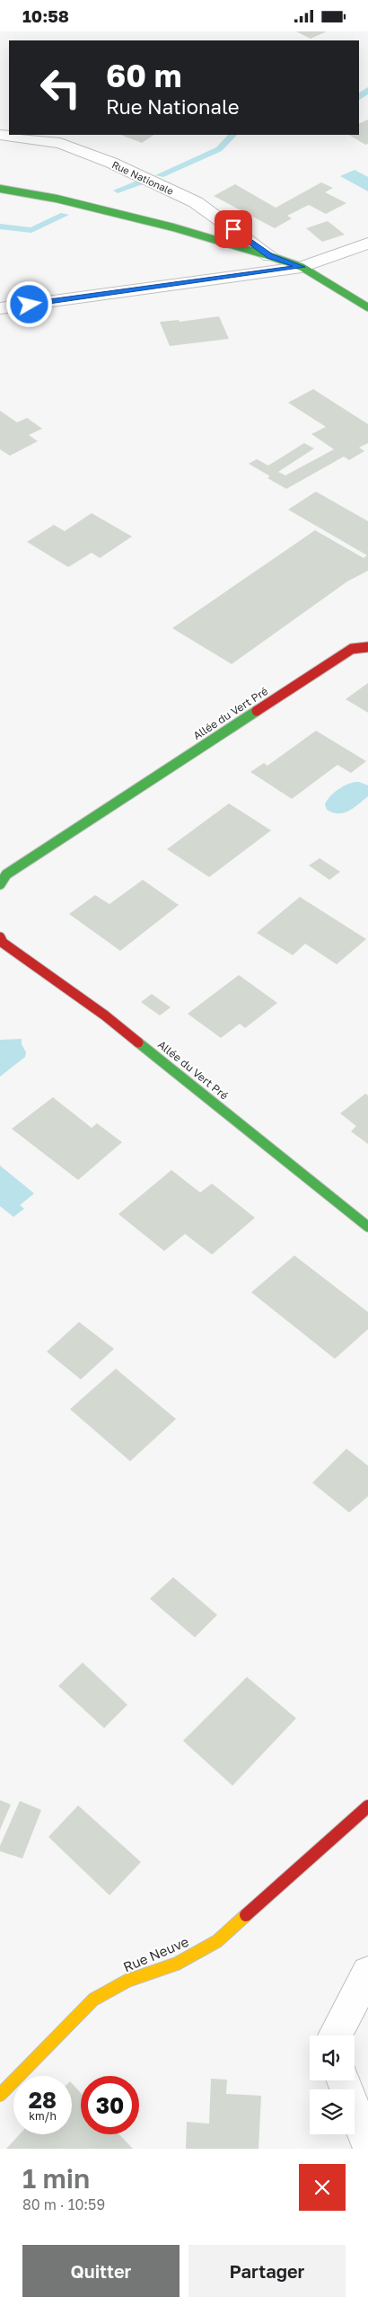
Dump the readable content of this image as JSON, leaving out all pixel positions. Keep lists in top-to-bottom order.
{
  "streets": {
    "street": ["Rue Nationale", "Allée du Vert Pré", "Rue Neuve"]
  },
  "page": {
    "status": "10:58",
    "turn": ["60 m", "Rue Nationale"],
    "speed": "28 km/h",
    "limit": "30",
    "heading": ["1 min", "80 m · 10:59"],
    "buttons": ["Quitter", "Partager"]
  }
}
